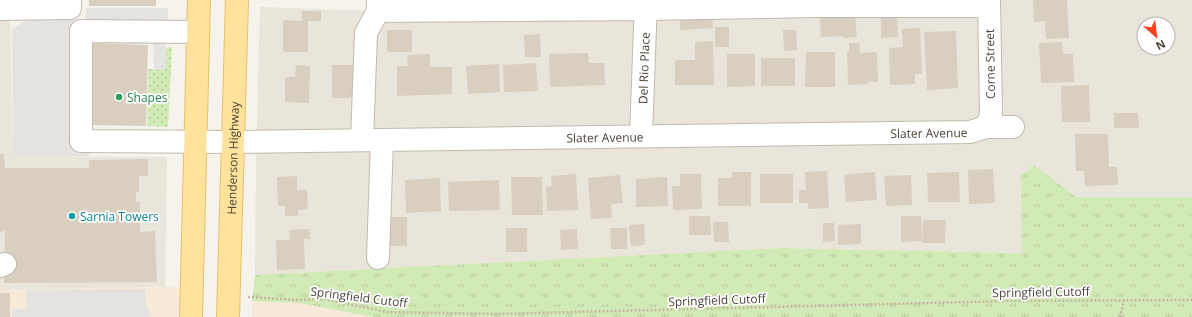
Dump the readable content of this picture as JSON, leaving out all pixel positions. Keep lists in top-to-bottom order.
{
  "streets": {
    "main road": ["Henderson Highway"],
    "street": ["Corne Street", "Del Rio Place", "Slater Avenue"],
    "path": ["Springfield Cutoff"]
  },
  "crossings": [
    ["Corne Street", "Slater Avenue"],
    ["Del Rio Place", "Slater Avenue"],
    ["Slater Avenue", "Henderson Highway"]
  ],
  "places": ["Shapes", "Sarnia Towers"],
  "north": "bottom right"
}
